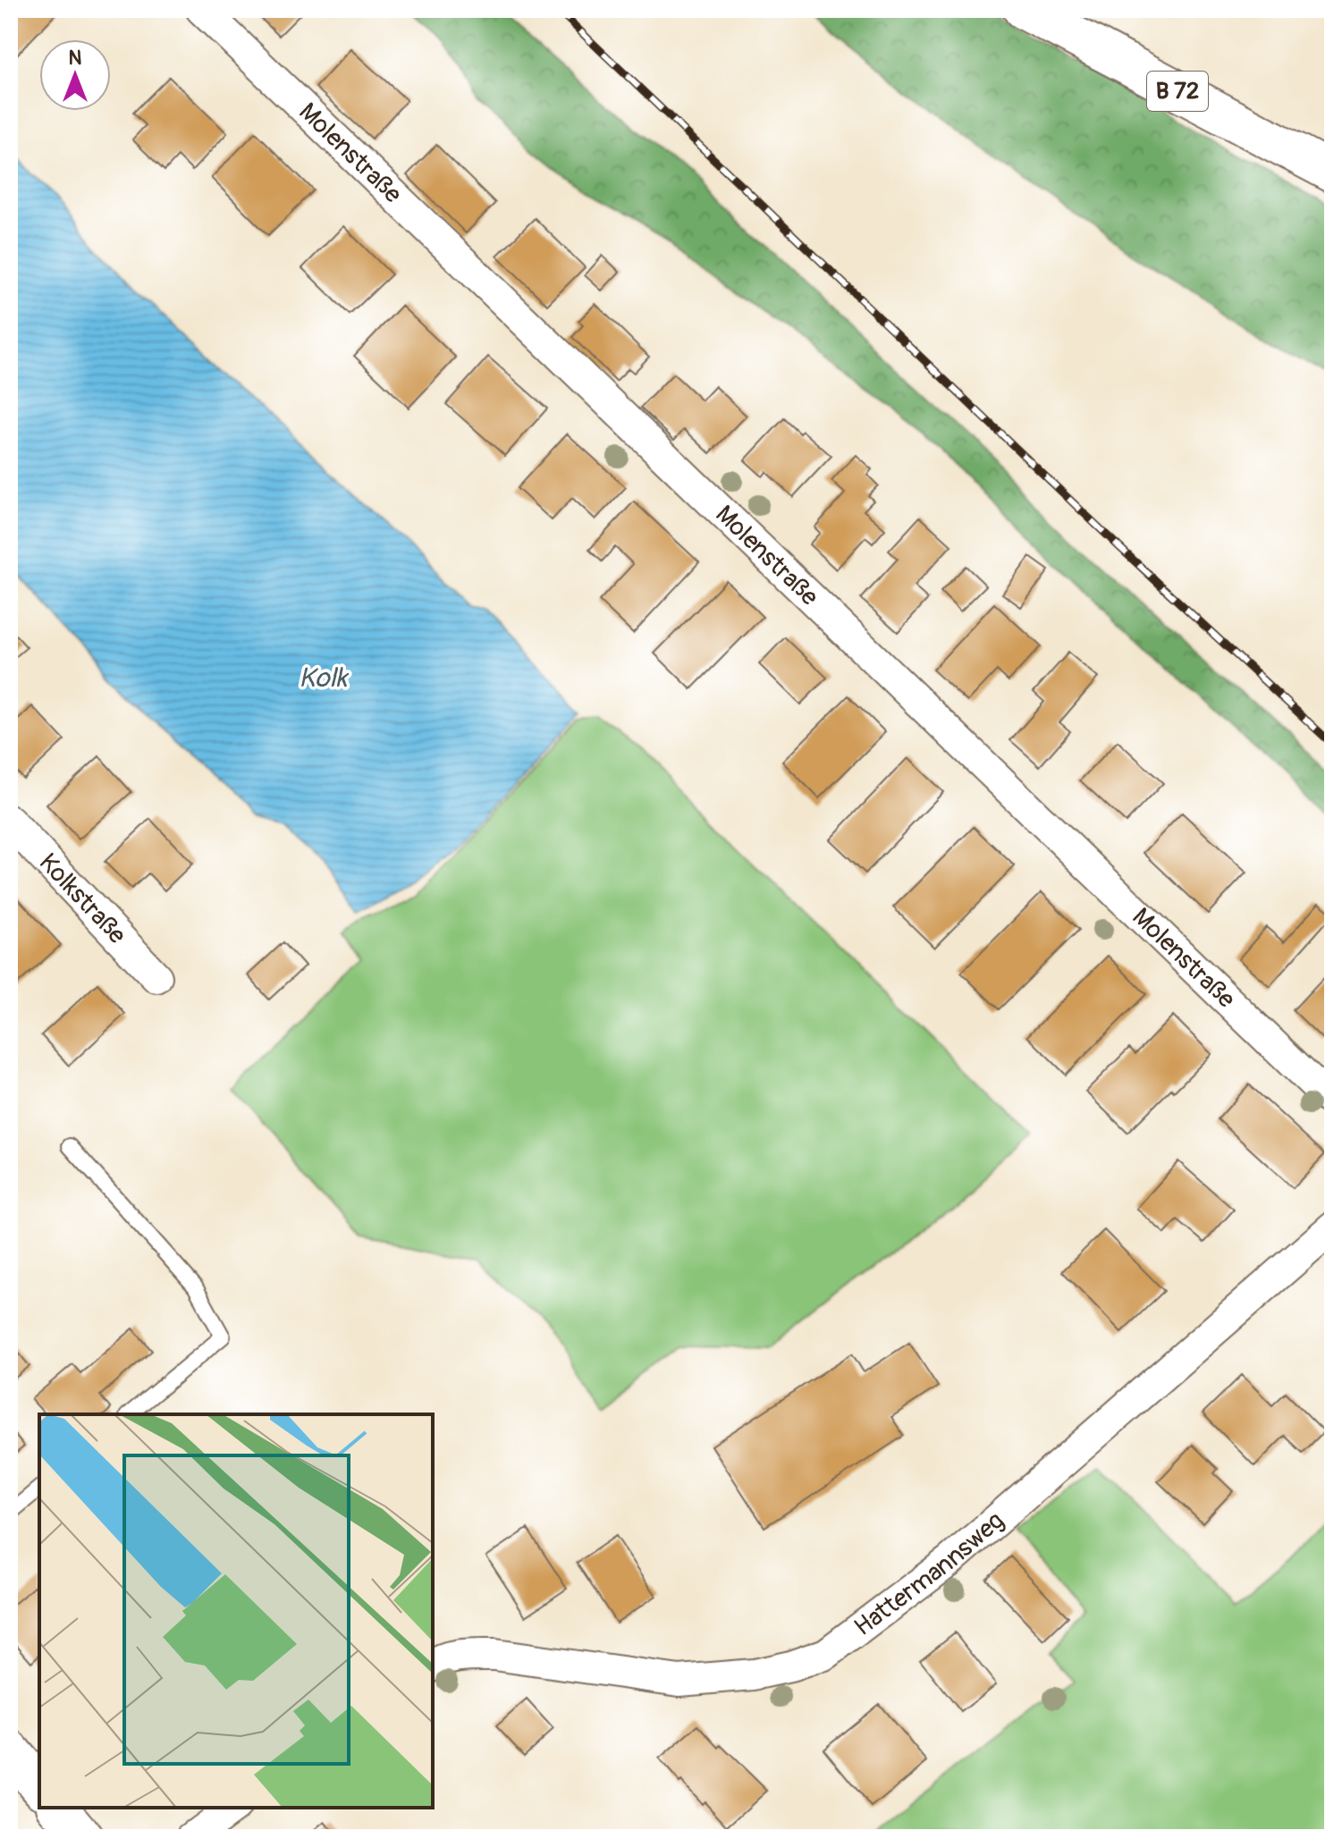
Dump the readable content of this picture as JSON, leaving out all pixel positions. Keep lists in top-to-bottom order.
{
  "streets": {
    "main road": ["B 72"],
    "street": ["Molenstraße", "Kolkstraße", "Hattermannsweg"]
  },
  "water": ["Kolk"],
  "north": "top"
}
